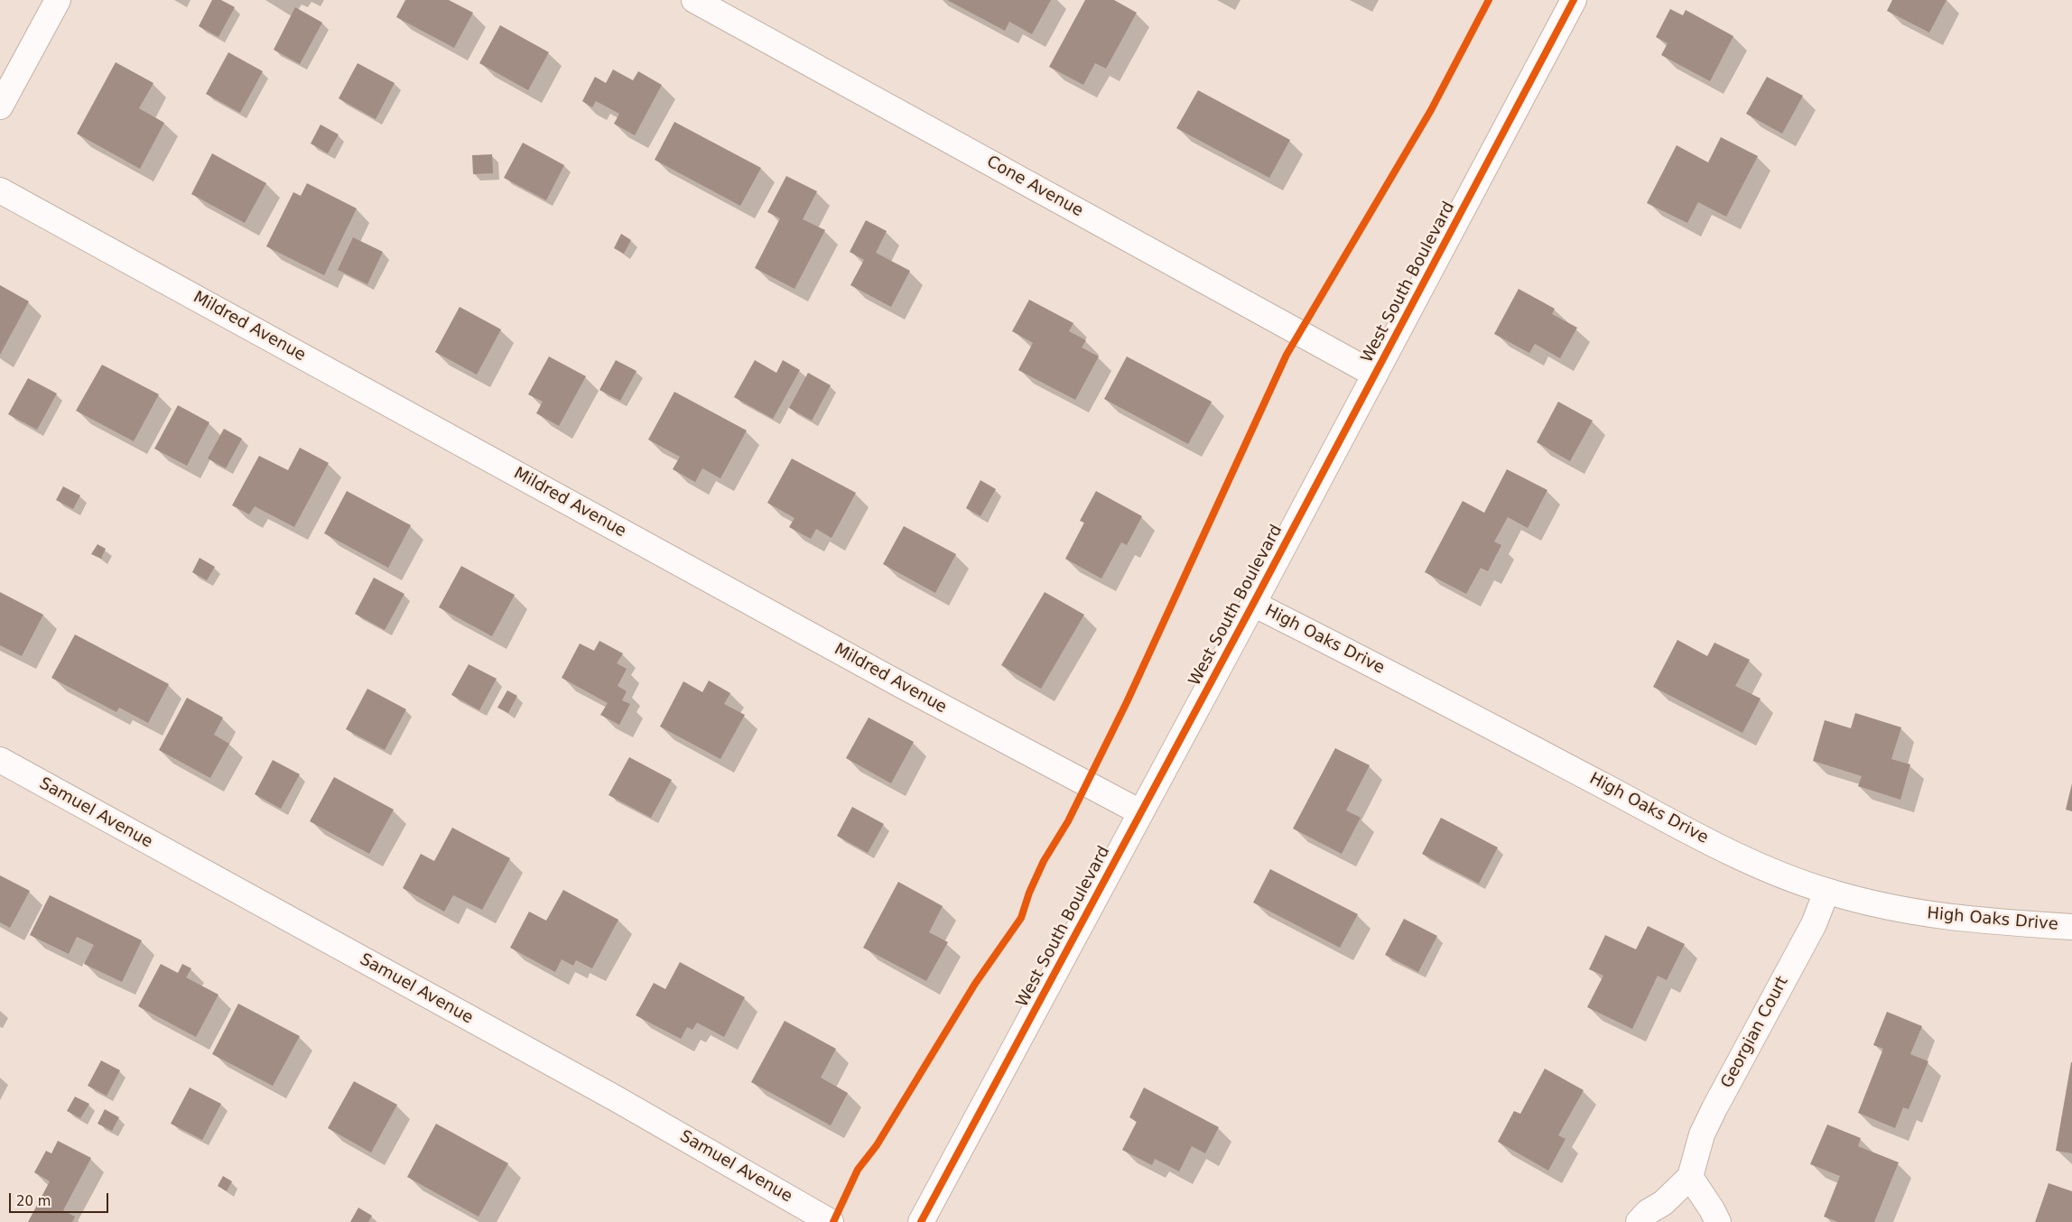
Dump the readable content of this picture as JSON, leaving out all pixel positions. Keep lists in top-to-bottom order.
{
  "streets": {
    "street": [
      "Cone Avenue",
      "West South Boulevard",
      "Mildred Avenue",
      "High Oaks Drive",
      "Samuel Avenue",
      "Georgian Court"
    ]
  },
  "crossings": [
    ["Cone Avenue", "West South Boulevard"],
    ["West South Boulevard", "Mildred Avenue"],
    ["West South Boulevard", "High Oaks Drive"],
    ["High Oaks Drive", "Georgian Court"]
  ],
  "scale_bar": "20 m"
}
